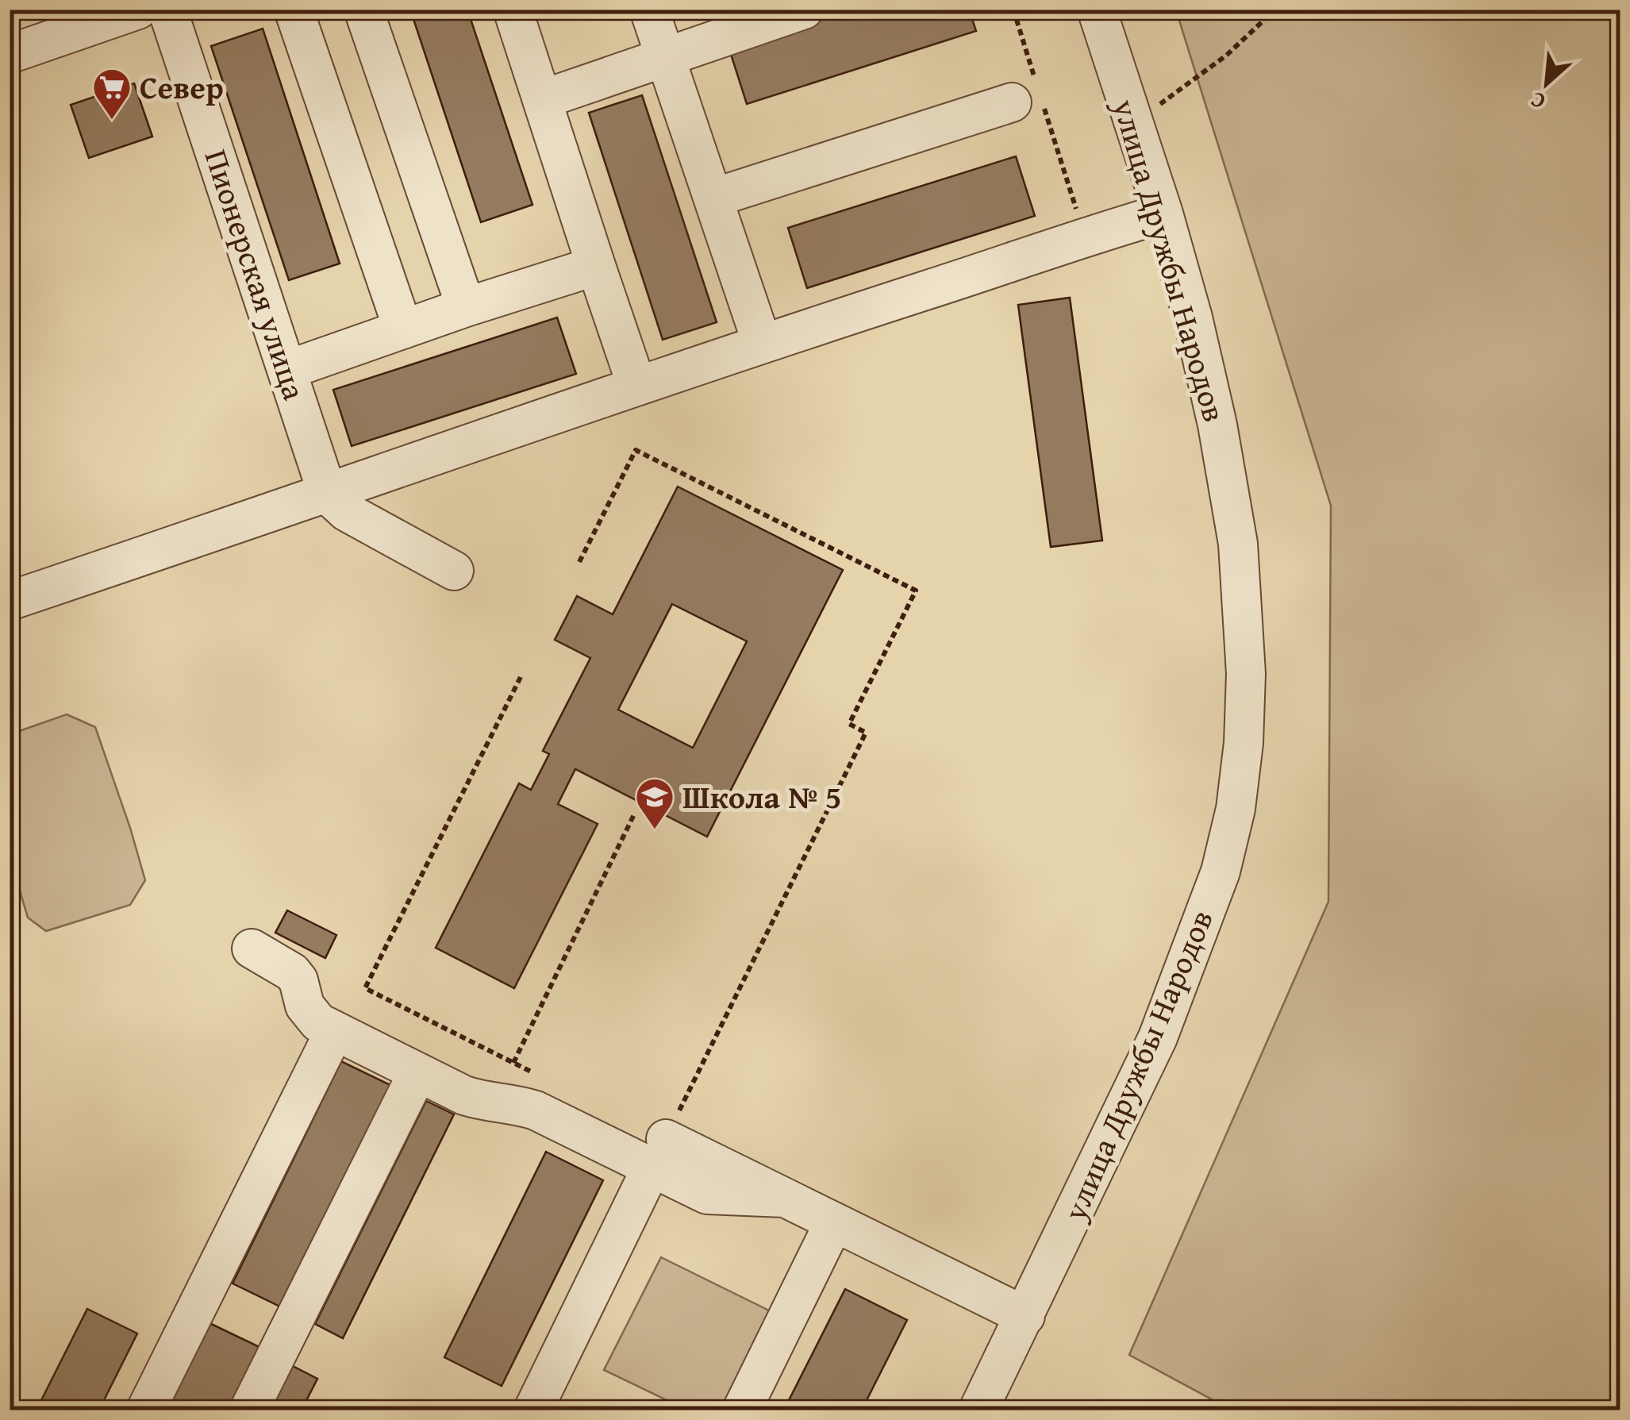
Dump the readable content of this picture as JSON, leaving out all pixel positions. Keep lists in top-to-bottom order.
{
  "streets": {
    "street": ["улица Дружбы Народов", "Пионерская улица"]
  },
  "places": {
    "supermarket": ["Север"],
    "school or university": ["Школа № 5"]
  },
  "north": "bottom left"
}
